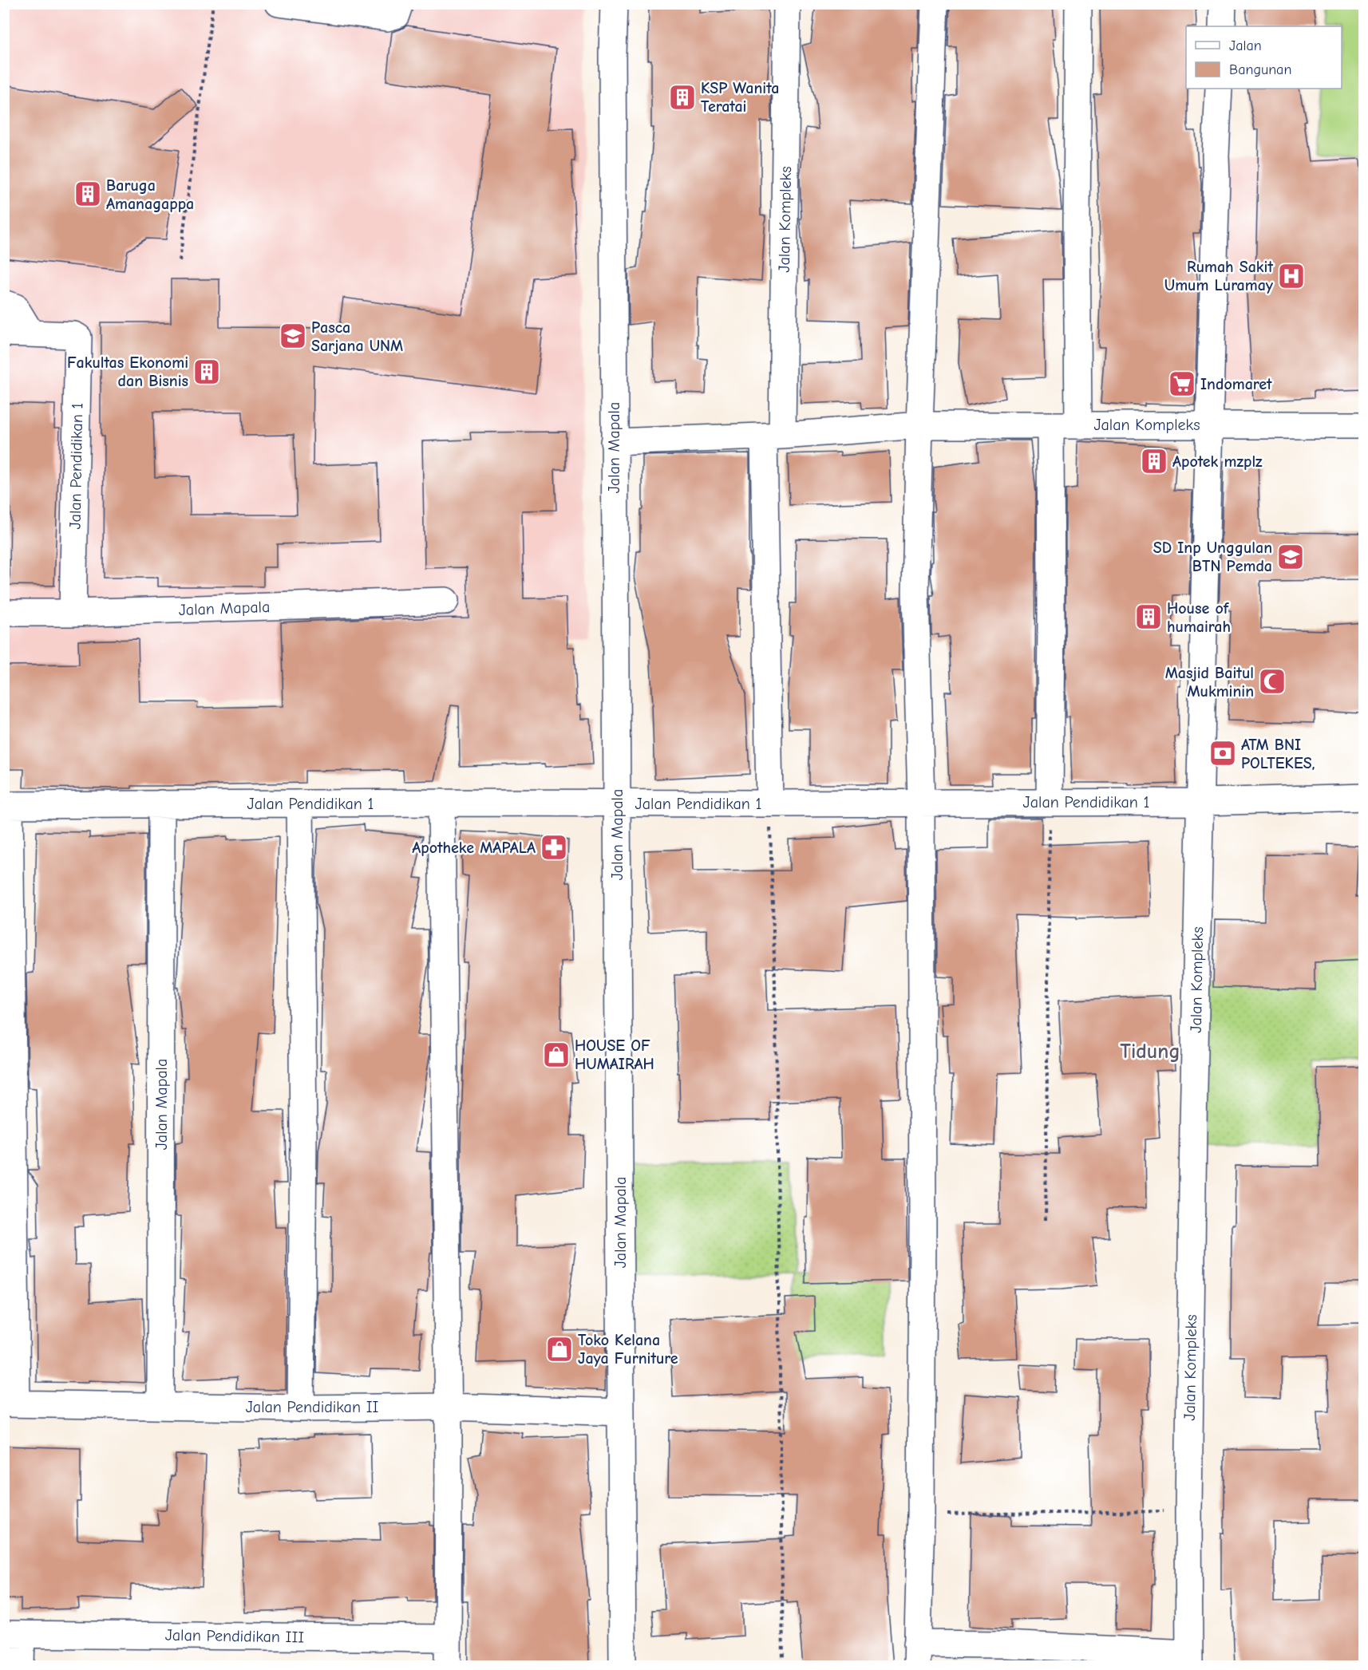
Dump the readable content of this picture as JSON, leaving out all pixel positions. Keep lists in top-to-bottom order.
{
  "streets": {
    "street": [
      "Jalan Kompleks",
      "Jalan Mapala",
      "Jalan Pendidikan 1",
      "Jalan Pendidikan II",
      "Jalan Pendidikan III"
    ]
  },
  "crossings": [
    ["Jalan Kompleks", "Jalan Mapala"],
    ["Jalan Kompleks", "Jalan Pendidikan 1"],
    ["Jalan Mapala", "Jalan Pendidikan 1"],
    ["Jalan Mapala", "Jalan Pendidikan II"]
  ],
  "districts": ["Tidung"],
  "places": {
    "building": [
      "KSP Wanita Teratai",
      "Baruga Amanagappa",
      "Fakultas Ekonomi dan Bisnis",
      "Apotek mzplz",
      "House of humairah"
    ],
    "hospital": ["Rumah Sakit Umum Luramay"],
    "school or university": ["Pasca Sarjana UNM", "SD Inp Unggulan BTN Pemda"],
    "supermarket": ["Indomaret"],
    "mosque": ["Masjid Baitul Mukminin"],
    "bank": ["ATM BNI POLTEKES,"],
    "pharmacy": ["Apotheke MAPALA"],
    "shop": ["HOUSE OF HUMAIRAH", "Toko Kelana Jaya Furniture"]
  },
  "legend": ["Jalan", "Bangunan"]
}
